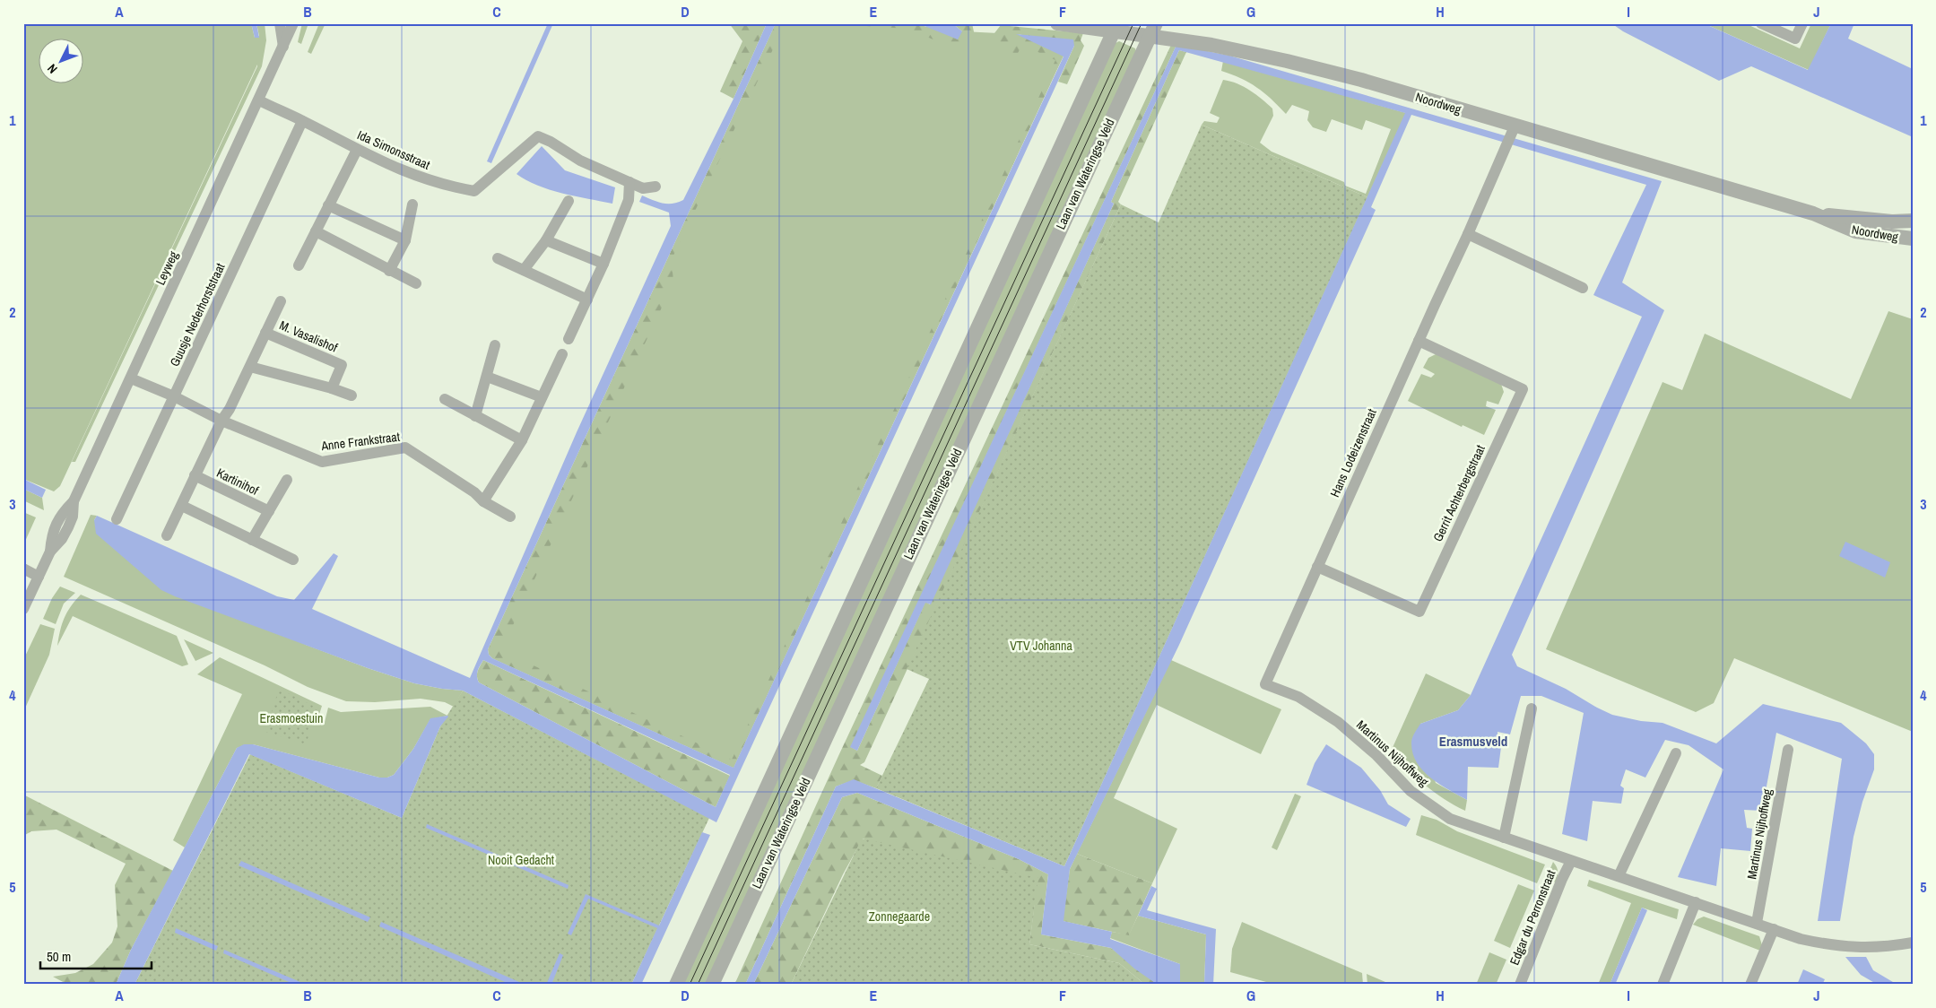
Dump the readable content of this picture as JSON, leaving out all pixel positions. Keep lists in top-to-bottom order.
{
  "streets": {
    "street": [
      "Noordweg",
      "Ida Simonsstraat",
      "Laan van Wateringse Veld",
      "Leyweg",
      "Guusje Nederhorststraat",
      "M. Vasalishof",
      "Anne Frankstraat",
      "Hans Lodeizenstraat",
      "Kartinihof",
      "Gerrit Achterbergstraat",
      "Martinus Nijhoffweg",
      "Edgar du Perronstraat"
    ]
  },
  "crossings": [
    ["Noordweg", "Laan van Wateringse Veld"],
    ["Noordweg", "Hans Lodeizenstraat"],
    ["Ida Simonsstraat", "Leyweg"],
    ["Ida Simonsstraat", "Guusje Nederhorststraat"],
    ["Leyweg", "Anne Frankstraat"],
    ["Guusje Nederhorststraat", "Anne Frankstraat"],
    ["M. Vasalishof", "Anne Frankstraat"],
    ["M. Vasalishof", "Kartinihof"],
    ["Anne Frankstraat", "Kartinihof"],
    ["Hans Lodeizenstraat", "Gerrit Achterbergstraat"],
    ["Hans Lodeizenstraat", "Martinus Nijhoffweg"],
    ["Martinus Nijhoffweg", "Edgar du Perronstraat"]
  ],
  "districts": ["Erasmusveld"],
  "parks": [
    "VTV Johanna",
    "Erasmoestuin",
    "Nooit Gedacht",
    "Zonnegaarde"
  ],
  "scale_bar": "50 m",
  "north": "bottom left",
  "grid": {
    "columns": [
      "A",
      "B",
      "C",
      "D",
      "E",
      "F",
      "G",
      "H",
      "I",
      "J"
    ],
    "rows": [
      "1",
      "2",
      "3",
      "4",
      "5"
    ]
  }
}
